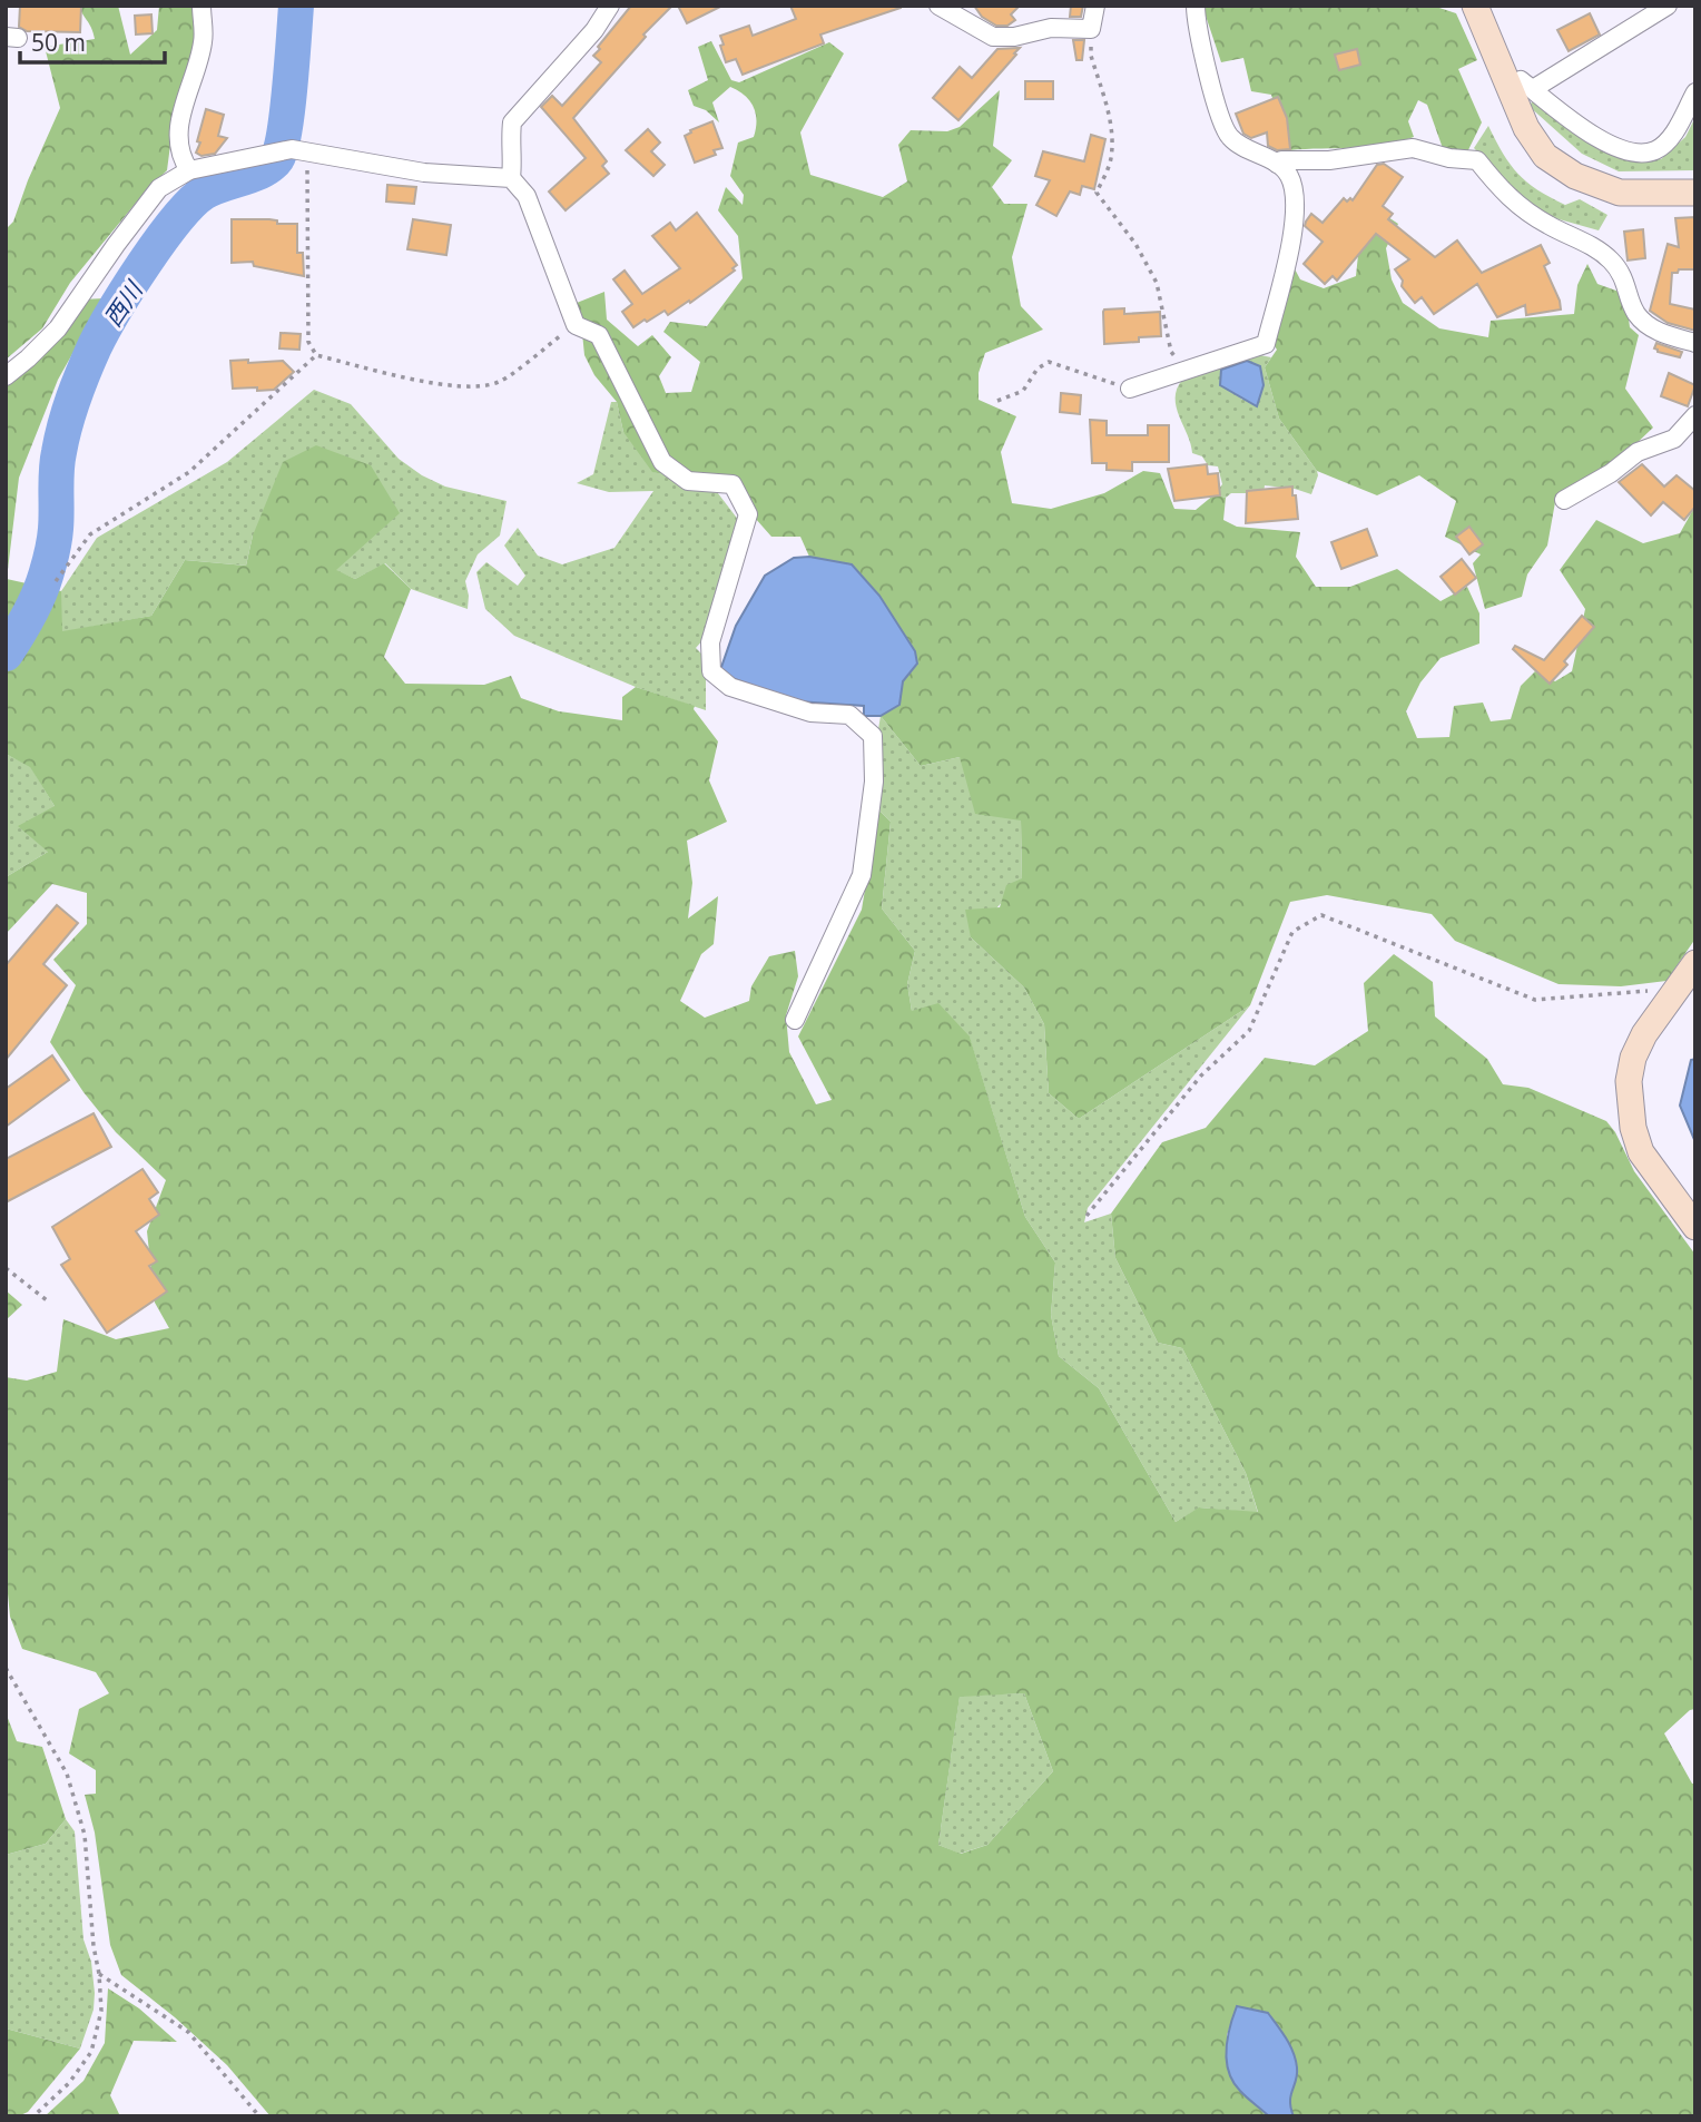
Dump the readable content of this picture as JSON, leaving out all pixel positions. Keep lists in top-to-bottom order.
{
  "water": ["西川"],
  "scale_bar": "50 m"
}
